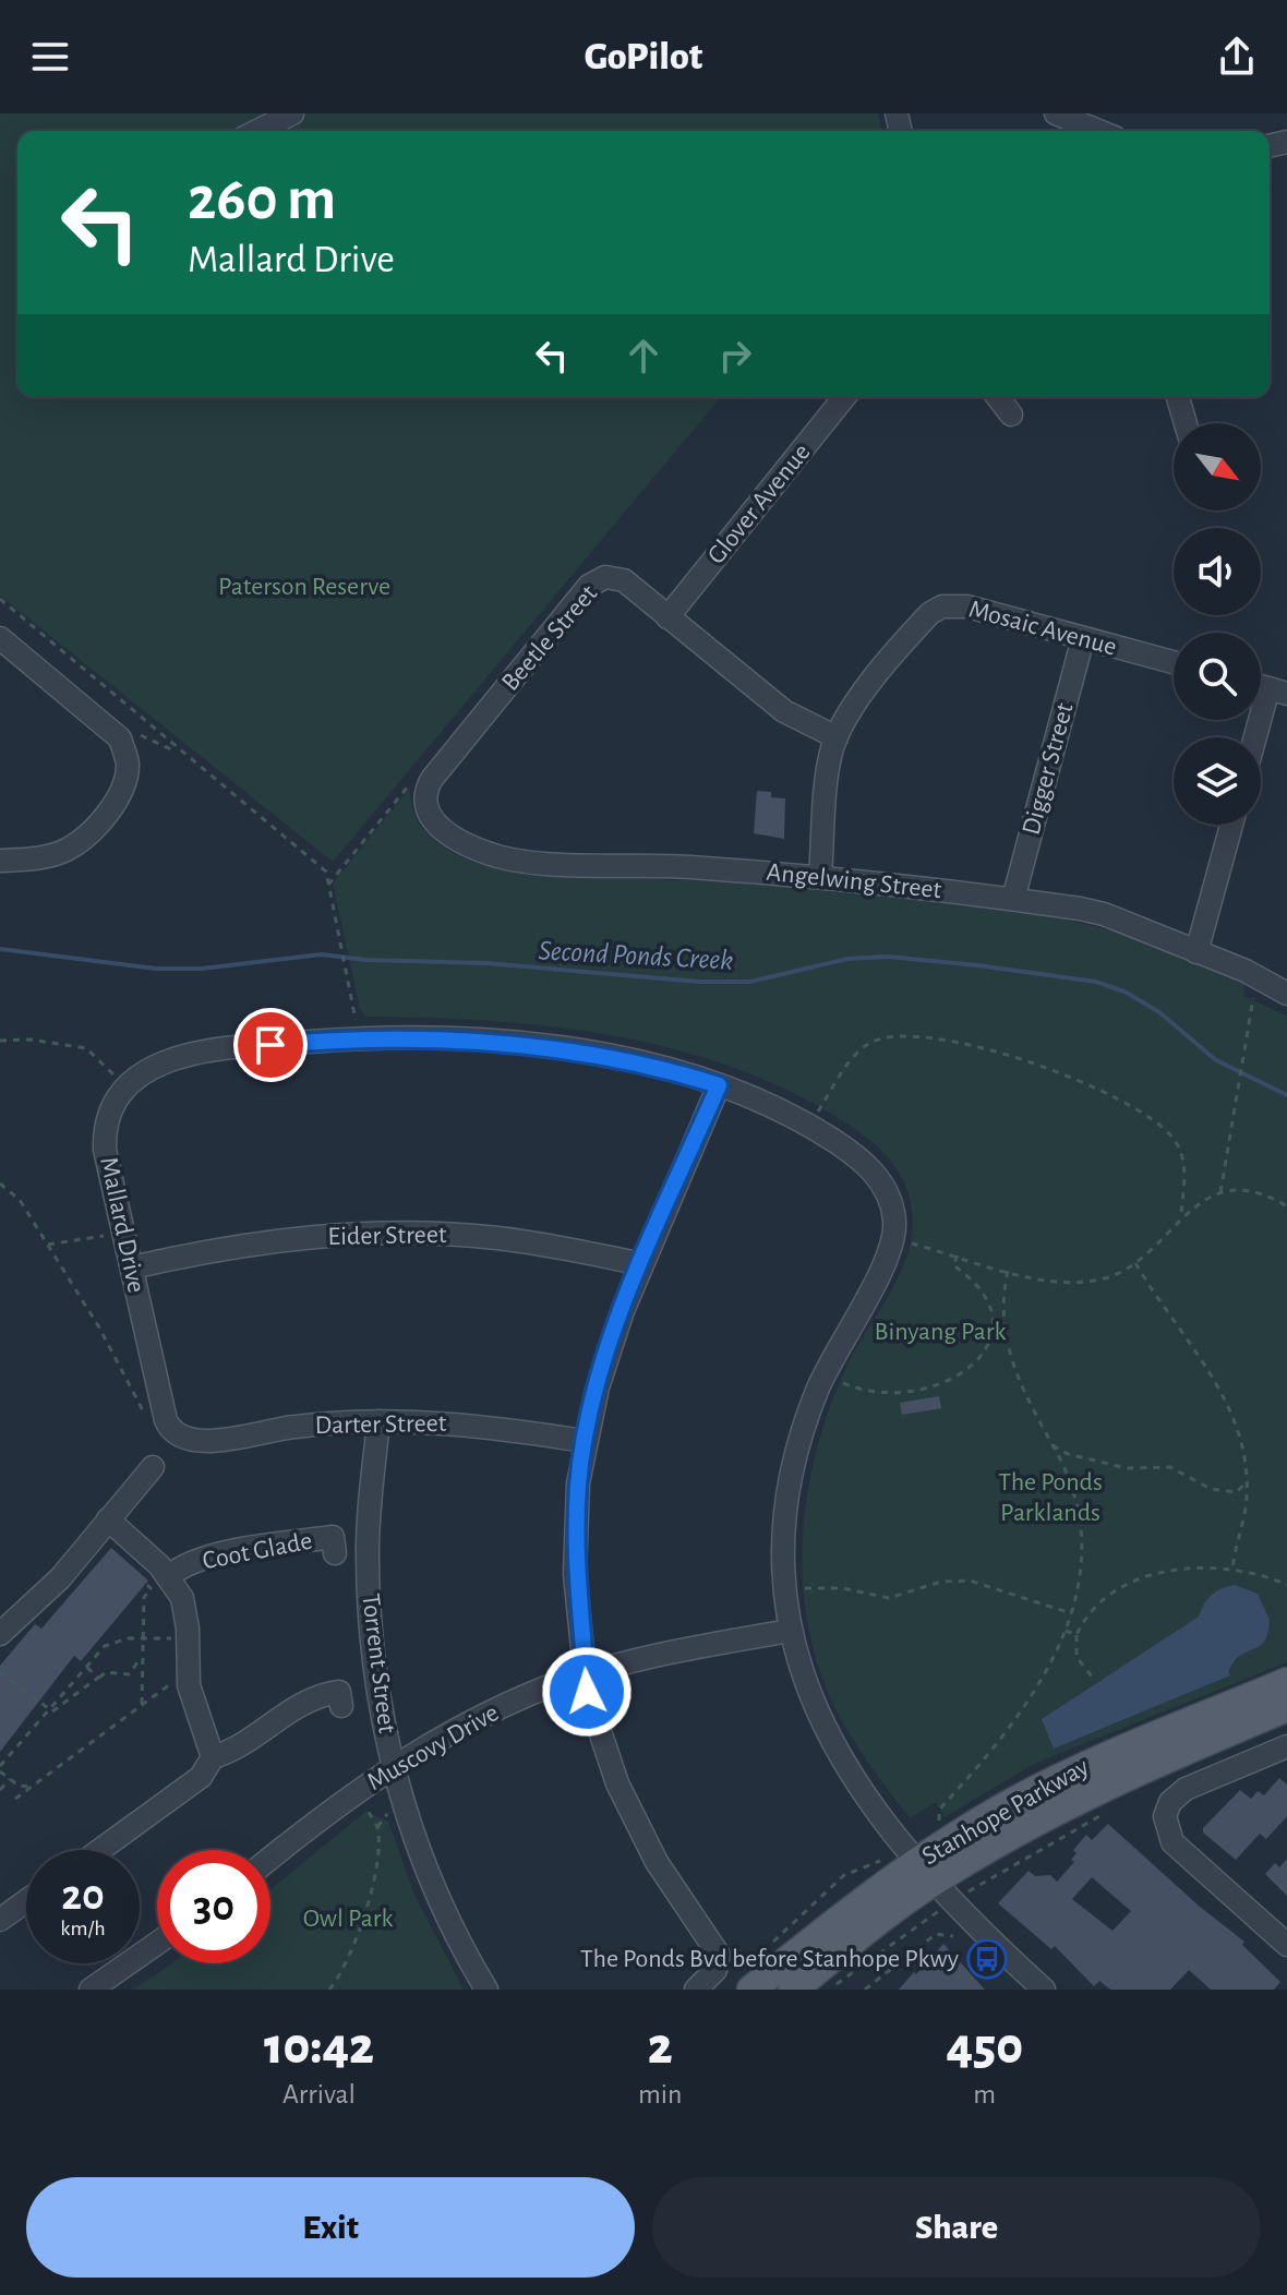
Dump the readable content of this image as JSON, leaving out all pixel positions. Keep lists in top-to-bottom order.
{
  "streets": {
    "main road": ["Stanhope Parkway"],
    "street": [
      "Glover Avenue",
      "Mosaic Avenue",
      "Beetle Street",
      "Digger Street",
      "Angelwing Street",
      "Mallard Drive",
      "Eider Street",
      "Darter Street",
      "Coot Glade",
      "Torrent Street",
      "Muscovy Drive"
    ]
  },
  "crossings": [
    ["Glover Avenue", "Beetle Street"],
    ["Mosaic Avenue", "Beetle Street"],
    ["Mosaic Avenue", "Digger Street"],
    ["Mosaic Avenue", "Angelwing Street"],
    ["Beetle Street", "Angelwing Street"],
    ["Digger Street", "Angelwing Street"],
    ["Mallard Drive", "Eider Street"],
    ["Mallard Drive", "Darter Street"],
    ["Mallard Drive", "Muscovy Drive"],
    ["Mallard Drive", "Stanhope Parkway"],
    ["Darter Street", "Torrent Street"],
    ["Torrent Street", "Muscovy Drive"]
  ],
  "water": ["Second Ponds Creek"],
  "parks": [
    "Paterson Reserve",
    "Binyang Park",
    "The Ponds Parklands",
    "Owl Park"
  ],
  "places": {
    "bus stop": ["The Ponds Bvd before Stanhope Pkwy"]
  },
  "north": "bottom right",
  "page": {
    "header": "GoPilot",
    "turn": ["260 m", "Mallard Drive"],
    "speed": "20 km/h",
    "limit": "30",
    "eta": [
      "10:42",
      "Arrival",
      "2",
      "min",
      "450",
      "m"
    ],
    "buttons": ["Exit", "Share"]
  }
}
